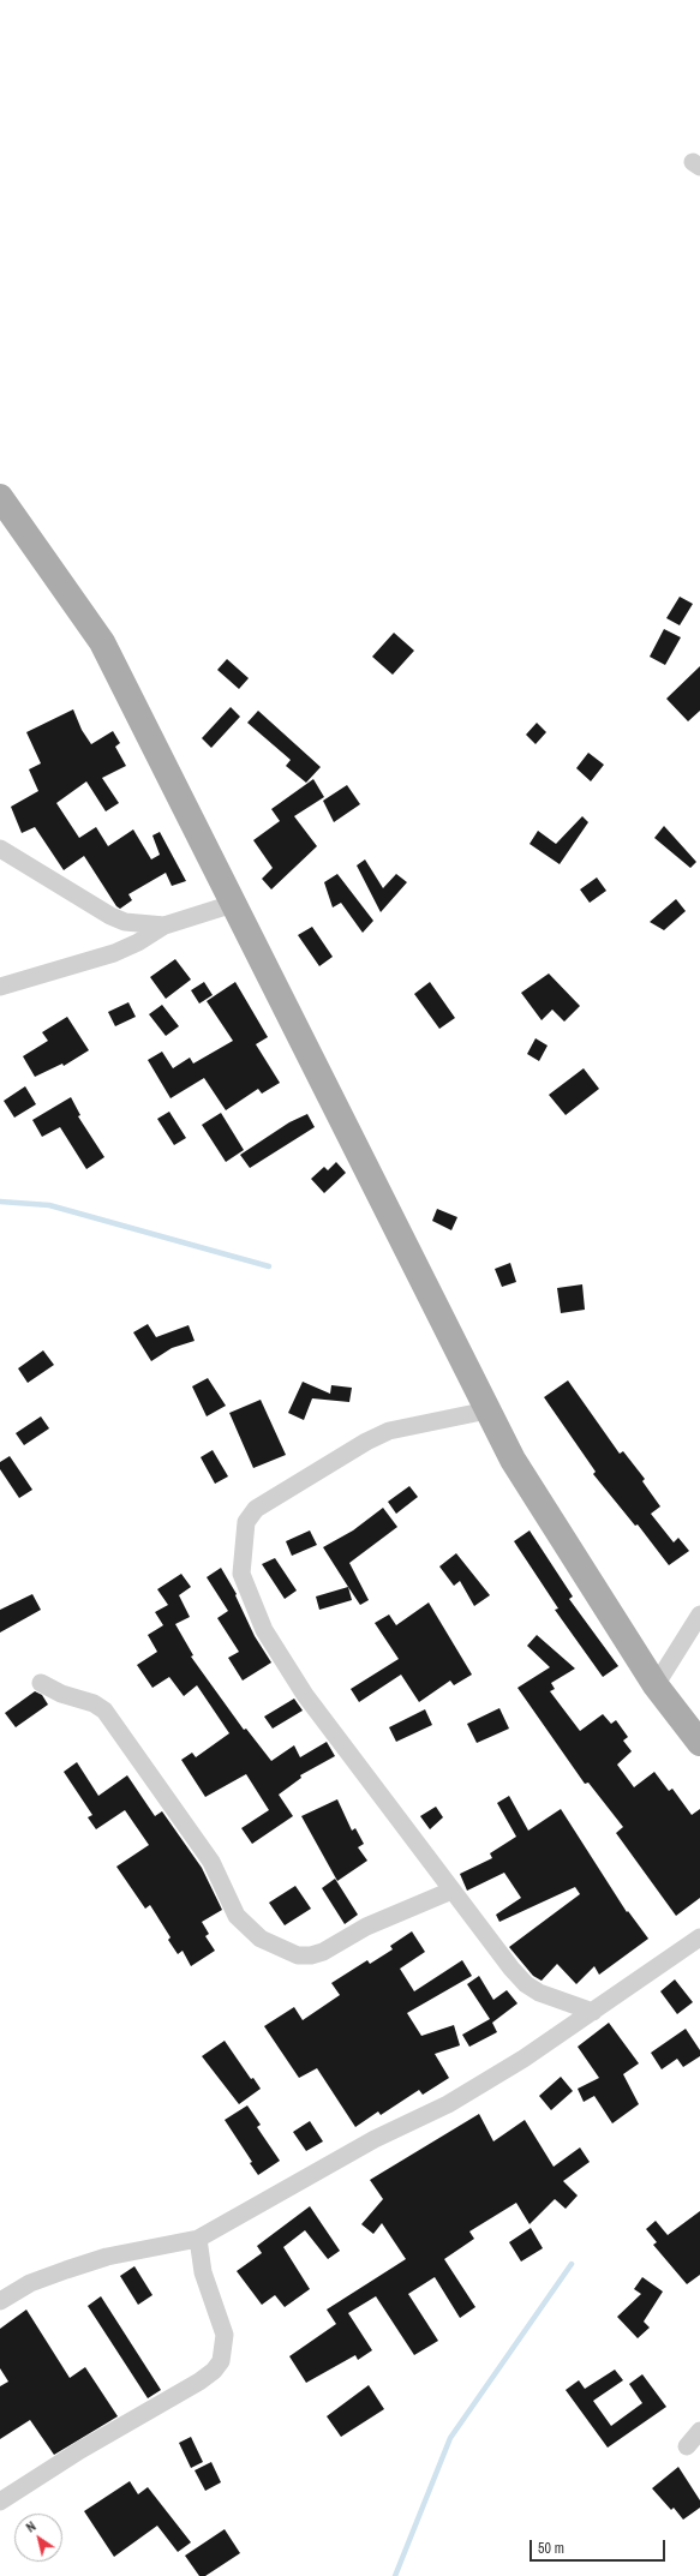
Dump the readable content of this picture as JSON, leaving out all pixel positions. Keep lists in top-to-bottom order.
{
  "scale_bar": "50 m",
  "north": "top left"
}
